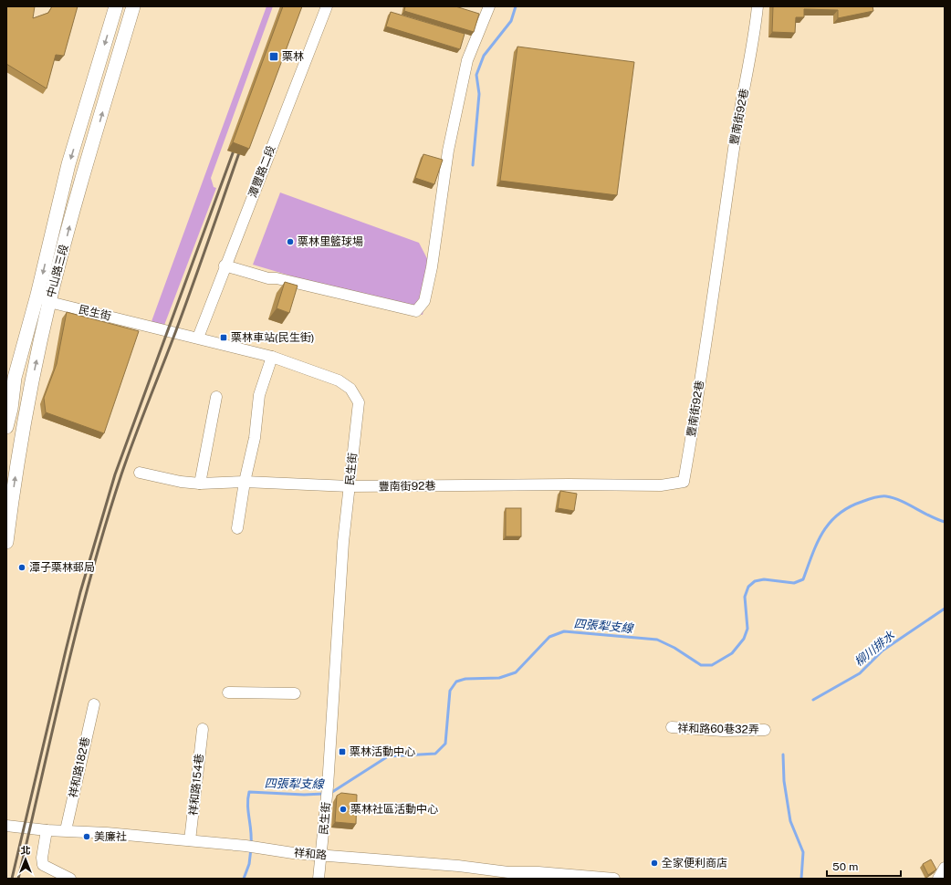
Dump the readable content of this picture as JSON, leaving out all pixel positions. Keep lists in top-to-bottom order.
{
  "streets": {
    "main road": ["中山路三段"],
    "street": [
      "豐南街92巷",
      "潭豐路二段",
      "民生街",
      "祥和路60巷32弄",
      "祥和路182巷",
      "祥和路154巷",
      "祥和路"
    ]
  },
  "crossings": [
    ["豐南街92巷", "民生街"],
    ["潭豐路二段", "民生街"],
    ["中山路三段", "民生街"],
    ["民生街", "祥和路"],
    ["祥和路182巷", "祥和路"],
    ["祥和路154巷", "祥和路"]
  ],
  "water": ["四張犁支線", "柳川排水"],
  "places": {
    "transit": ["栗林", "栗林車站(民生街)", "栗林活動中心"],
    "other": [
      "栗林里籃球場",
      "潭子栗林郵局",
      "栗林社區活動中心",
      "美廉社",
      "全家便利商店"
    ]
  },
  "scale_bar": "50 m",
  "north": "top"
}
